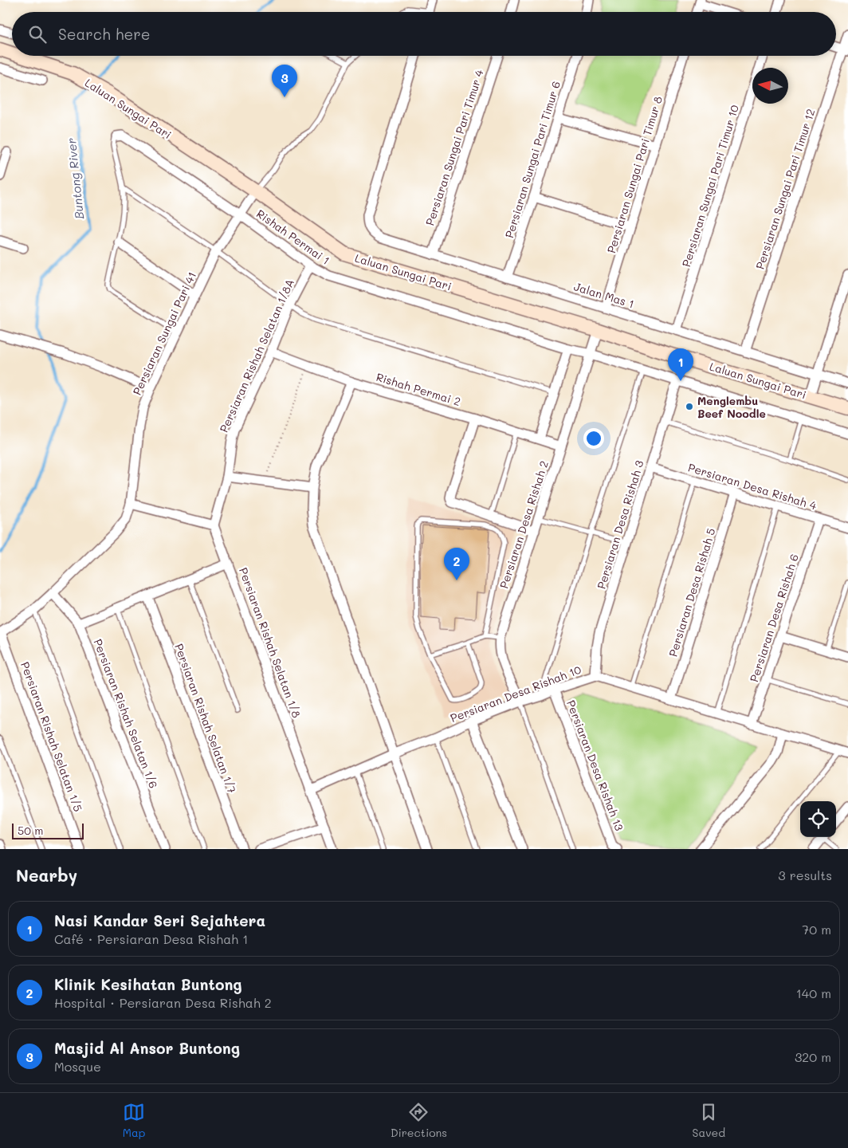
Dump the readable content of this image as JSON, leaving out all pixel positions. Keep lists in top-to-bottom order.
{
  "streets": {
    "main road": ["Laluan Sungai Pari"],
    "street": [
      "Persiaran Sungai Pari Timur 4",
      "Persiaran Sungai Pari Timur 6",
      "Persiaran Sungai Pari Timur 8",
      "Persiaran Sungai Pari Timur 10",
      "Persiaran Sungai Pari Timur 12",
      "Rishah Permai 1",
      "Jalan Mas 1",
      "Persiaran Sungai Pari 41",
      "Persiaran Rishah Selatan 1/8A",
      "Rishah Permai 2",
      "Persiaran Desa Rishah 4",
      "Persiaran Desa Rishah 2",
      "Persiaran Desa Rishah 3",
      "Persiaran Desa Rishah 5",
      "Persiaran Desa Rishah 6",
      "Persiaran Rishah Selatan 1/8",
      "Persiaran Desa Rishah 10",
      "Persiaran Rishah Selatan 1/6",
      "Persiaran Rishah Selatan 1/7",
      "Persiaran Rishah Selatan 1/5",
      "Persiaran Desa Rishah 13"
    ]
  },
  "crossings": [
    ["Laluan Sungai Pari", "Persiaran Sungai Pari 41"],
    ["Laluan Sungai Pari", "Persiaran Desa Rishah 2"],
    ["Persiaran Sungai Pari Timur 4", "Jalan Mas 1"],
    ["Persiaran Sungai Pari Timur 6", "Jalan Mas 1"],
    ["Persiaran Sungai Pari Timur 8", "Jalan Mas 1"],
    ["Persiaran Sungai Pari Timur 10", "Jalan Mas 1"],
    ["Persiaran Sungai Pari Timur 12", "Jalan Mas 1"],
    ["Rishah Permai 1", "Persiaran Sungai Pari 41"],
    ["Rishah Permai 1", "Persiaran Rishah Selatan 1/8A"],
    ["Rishah Permai 1", "Persiaran Desa Rishah 2"],
    ["Rishah Permai 1", "Persiaran Desa Rishah 3"],
    ["Persiaran Sungai Pari 41", "Persiaran Rishah Selatan 1/6"],
    ["Persiaran Sungai Pari 41", "Persiaran Rishah Selatan 1/5"],
    ["Persiaran Rishah Selatan 1/8A", "Rishah Permai 2"],
    ["Persiaran Rishah Selatan 1/8A", "Persiaran Rishah Selatan 1/8"],
    ["Rishah Permai 2", "Persiaran Desa Rishah 2"],
    ["Persiaran Desa Rishah 4", "Persiaran Desa Rishah 3"],
    ["Persiaran Desa Rishah 4", "Persiaran Desa Rishah 5"],
    ["Persiaran Desa Rishah 4", "Persiaran Desa Rishah 6"],
    ["Persiaran Desa Rishah 2", "Persiaran Desa Rishah 10"],
    ["Persiaran Desa Rishah 3", "Persiaran Desa Rishah 10"],
    ["Persiaran Desa Rishah 5", "Persiaran Desa Rishah 10"],
    ["Persiaran Desa Rishah 6", "Persiaran Desa Rishah 10"],
    ["Persiaran Rishah Selatan 1/8", "Persiaran Desa Rishah 10"],
    ["Persiaran Desa Rishah 10", "Persiaran Desa Rishah 13"]
  ],
  "water": ["Buntong River"],
  "places": ["Menglembu Beef Noodle"],
  "scale_bar": "50 m",
  "north": "left",
  "page": {
    "search": "Search here",
    "pins": ["3", "1", "2"],
    "scale": "50 m",
    "heading": ["Nearby", "3 results"],
    "list": [
      {
        "mark": "1",
        "name": "Nasi Kandar Seri Sejahtera",
        "note": "Café · Persiaran Desa Rishah 1",
        "value": "70 m"
      },
      {
        "mark": "2",
        "name": "Klinik Kesihatan Buntong",
        "note": "Hospital · Persiaran Desa Rishah 2",
        "value": "140 m"
      },
      {
        "mark": "3",
        "name": "Masjid Al Ansor Buntong",
        "note": "Mosque",
        "value": "320 m"
      }
    ],
    "nav": ["Map", "Directions", "Saved"]
  }
}
